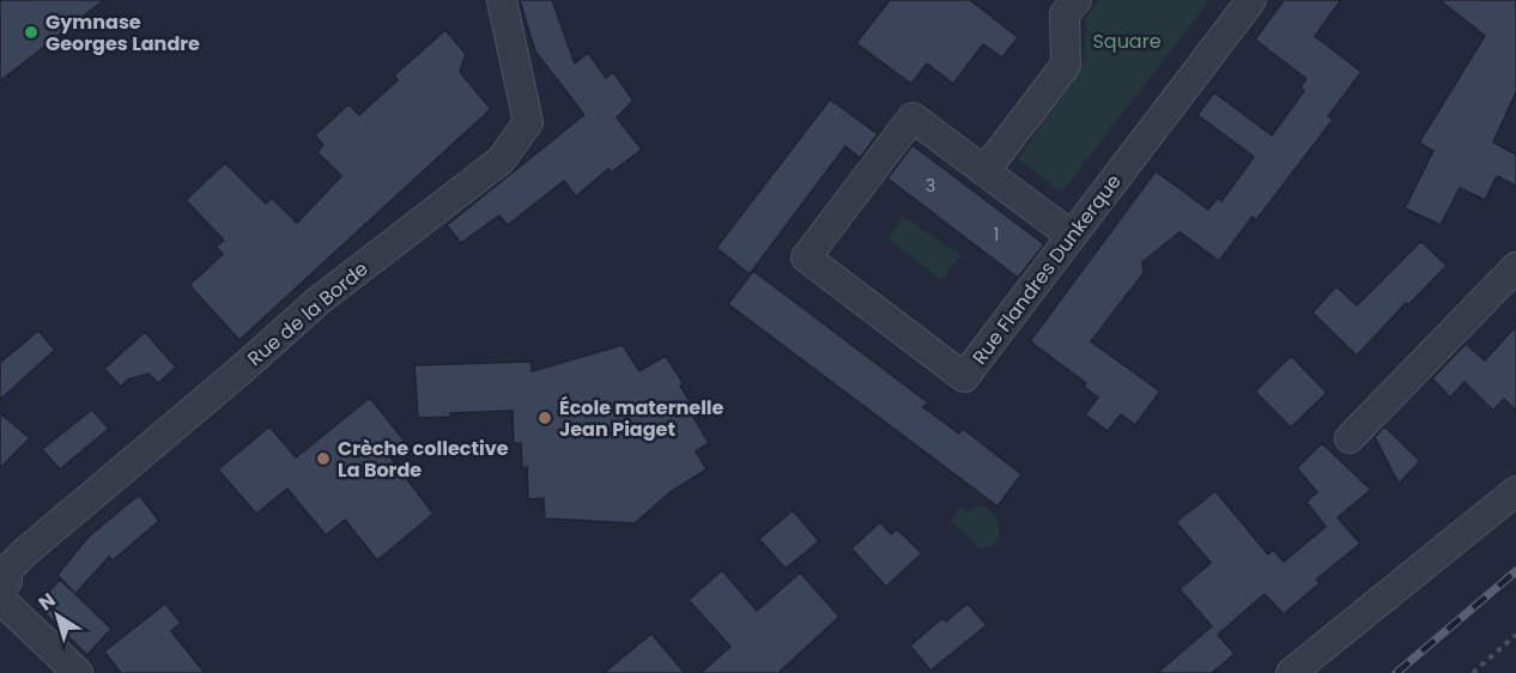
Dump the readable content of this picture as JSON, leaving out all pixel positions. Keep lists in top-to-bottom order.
{
  "streets": {
    "street": ["Rue Flandres Dunkerque", "Rue de la Borde"]
  },
  "parks": ["Square"],
  "places": ["Gymnase Georges Landre", "École maternelle Jean Piaget", "Crèche collective La Borde"],
  "house_numbers": ["3", "1"],
  "north": "top left"
}
